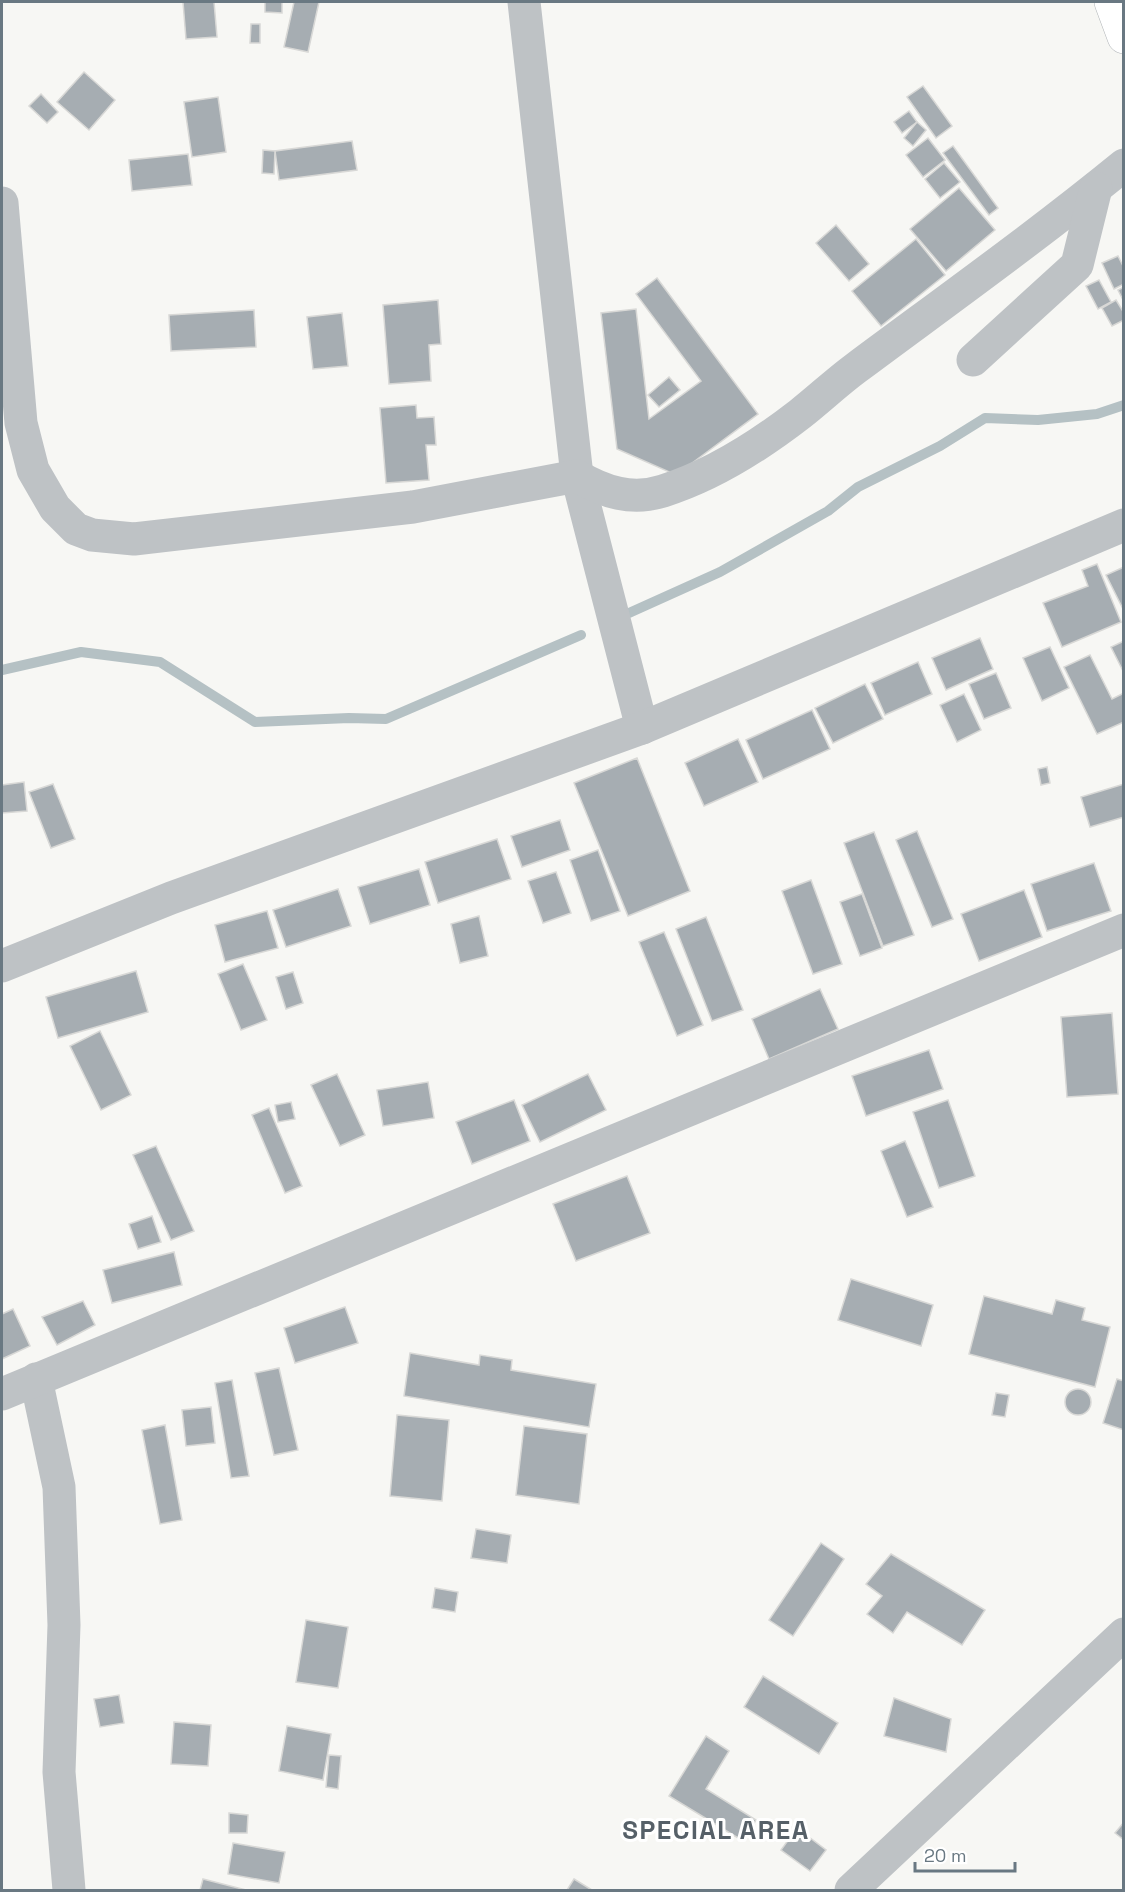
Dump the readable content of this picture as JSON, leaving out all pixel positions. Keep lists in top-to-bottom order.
{
  "districts": ["SPECIAL AREA"],
  "scale_bar": "20 m"
}
